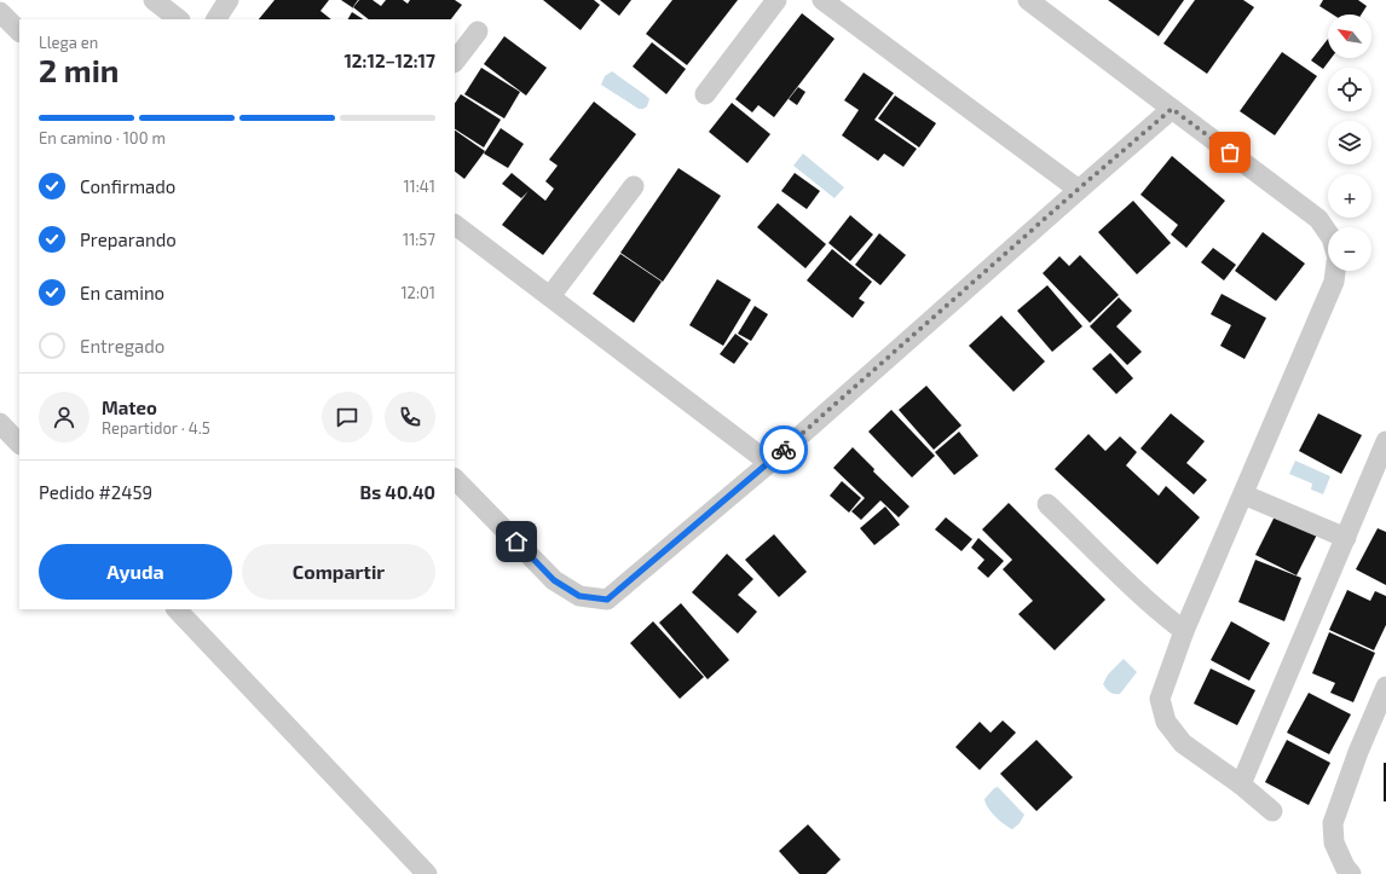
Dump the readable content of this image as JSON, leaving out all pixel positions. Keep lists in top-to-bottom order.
{
  "north": "top left",
  "page": {
    "map_buttons": ["+", "−"],
    "heading": ["2 min", "Llega en", "12:12–12:17"],
    "panel": [
      "Mateo",
      "Repartidor · 4.5",
      "Pedido #2459",
      "Bs 40.40"
    ],
    "bar": "En camino · 100 m",
    "list": [
      ["Confirmado", "11:41"],
      ["Preparando", "11:57"],
      ["En camino", "12:01"],
      "Entregado"
    ],
    "buttons": ["Ayuda", "Compartir"]
  }
}
